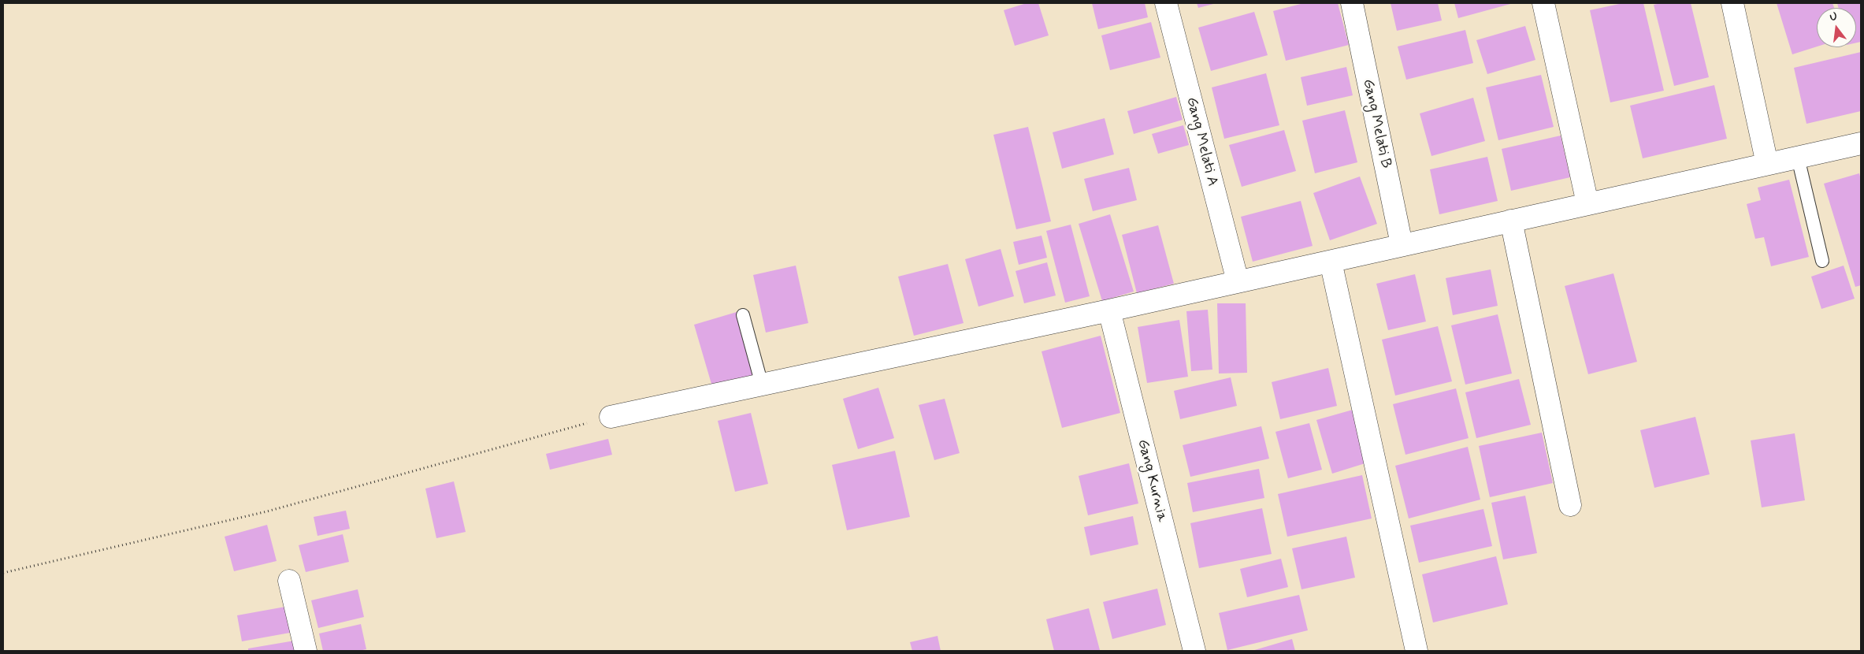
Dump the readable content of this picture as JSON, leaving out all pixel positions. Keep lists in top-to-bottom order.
{
  "streets": {
    "street": ["Gang Melati B", "Gang Melati A", "Gang Kurnia"]
  },
  "north": "top"
}
